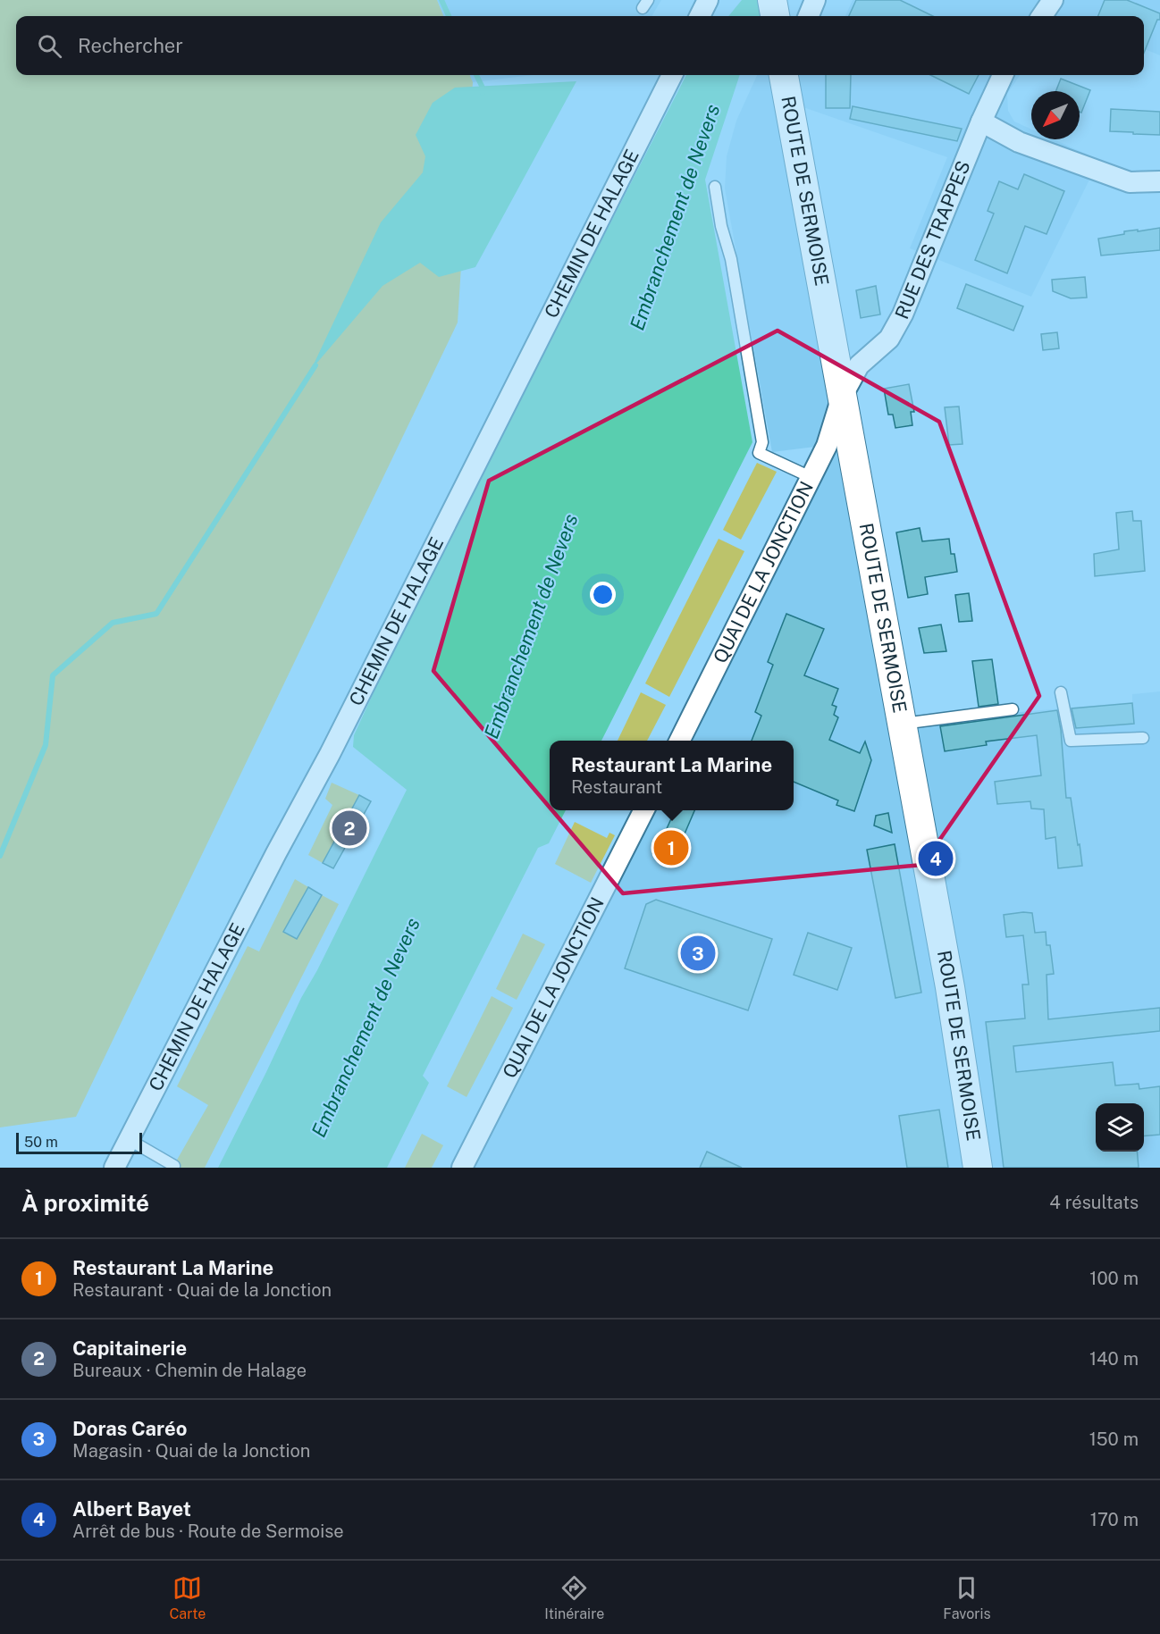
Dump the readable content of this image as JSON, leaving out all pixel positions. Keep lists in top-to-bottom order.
{
  "streets": {
    "main road": ["ROUTE DE SERMOISE"],
    "street": ["CHEMIN DE HALAGE", "RUE DES TRAPPES", "QUAI DE LA JONCTION"]
  },
  "crossings": [
    ["ROUTE DE SERMOISE", "RUE DES TRAPPES"],
    ["ROUTE DE SERMOISE", "QUAI DE LA JONCTION"],
    ["RUE DES TRAPPES", "QUAI DE LA JONCTION"]
  ],
  "water": ["Embranchement de Nevers"],
  "scale_bar": "50 m",
  "north": "bottom left",
  "page": {
    "search": "Rechercher",
    "popup": ["Restaurant La Marine", "Restaurant"],
    "pins": [
      "2",
      "1",
      "4",
      "3"
    ],
    "scale": "50 m",
    "heading": ["À proximité", "4 résultats"],
    "list": [
      {
        "mark": "1",
        "name": "Restaurant La Marine",
        "note": "Restaurant · Quai de la Jonction",
        "value": "100 m"
      },
      {
        "mark": "2",
        "name": "Capitainerie",
        "note": "Bureaux · Chemin de Halage",
        "value": "140 m"
      },
      {
        "mark": "3",
        "name": "Doras Caréo",
        "note": "Magasin · Quai de la Jonction",
        "value": "150 m"
      },
      {
        "mark": "4",
        "name": "Albert Bayet",
        "note": "Arrêt de bus · Route de Sermoise",
        "value": "170 m"
      }
    ],
    "nav": ["Carte", "Itinéraire", "Favoris"]
  }
}
